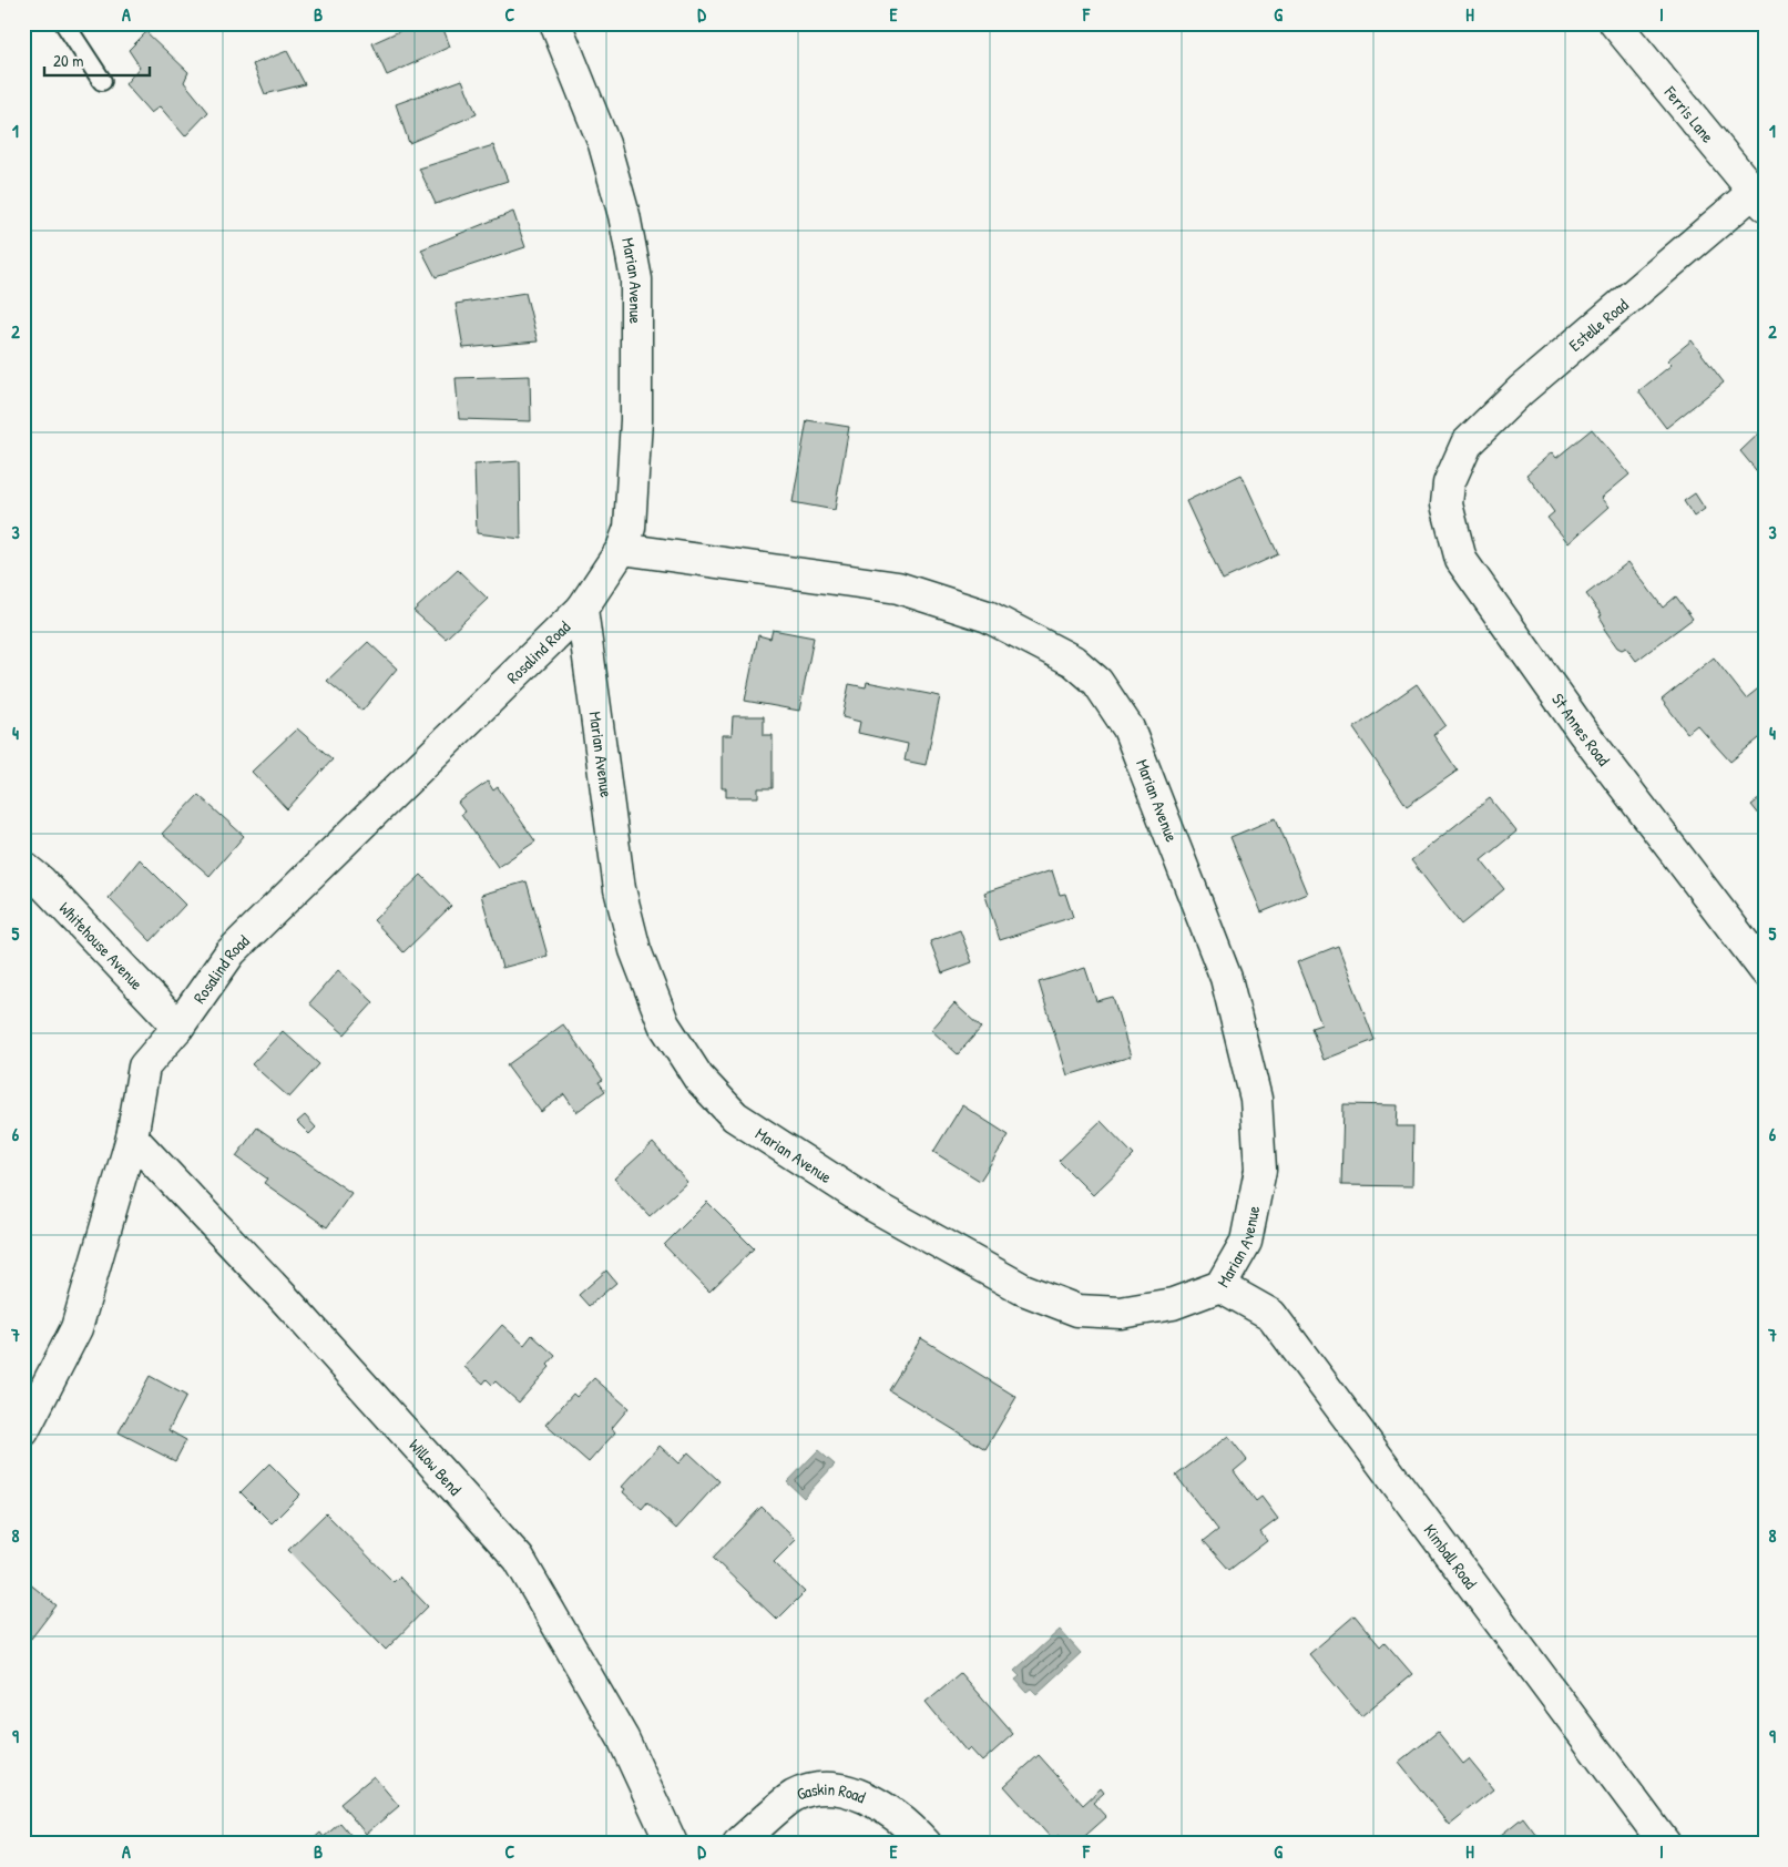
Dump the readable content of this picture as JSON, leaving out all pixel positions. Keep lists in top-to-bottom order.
{
  "streets": {
    "street": [
      "Ferris Lane",
      "Marian Avenue",
      "Estelle Road",
      "Rosalind Road",
      "St Annes Road",
      "Whitehouse Avenue",
      "Willow Bend",
      "Kimball Road",
      "Gaskin Road"
    ]
  },
  "crossings": [
    ["Ferris Lane", "Estelle Road"],
    ["Marian Avenue", "Rosalind Road"],
    ["Marian Avenue", "Kimball Road"],
    ["Estelle Road", "St Annes Road"],
    ["Rosalind Road", "Whitehouse Avenue"],
    ["Rosalind Road", "Willow Bend"]
  ],
  "scale_bar": "20 m",
  "grid": {
    "columns": [
      "A",
      "B",
      "C",
      "D",
      "E",
      "F",
      "G",
      "H",
      "I"
    ],
    "rows": [
      "1",
      "2",
      "3",
      "4",
      "5",
      "6",
      "7",
      "8",
      "9"
    ]
  }
}
